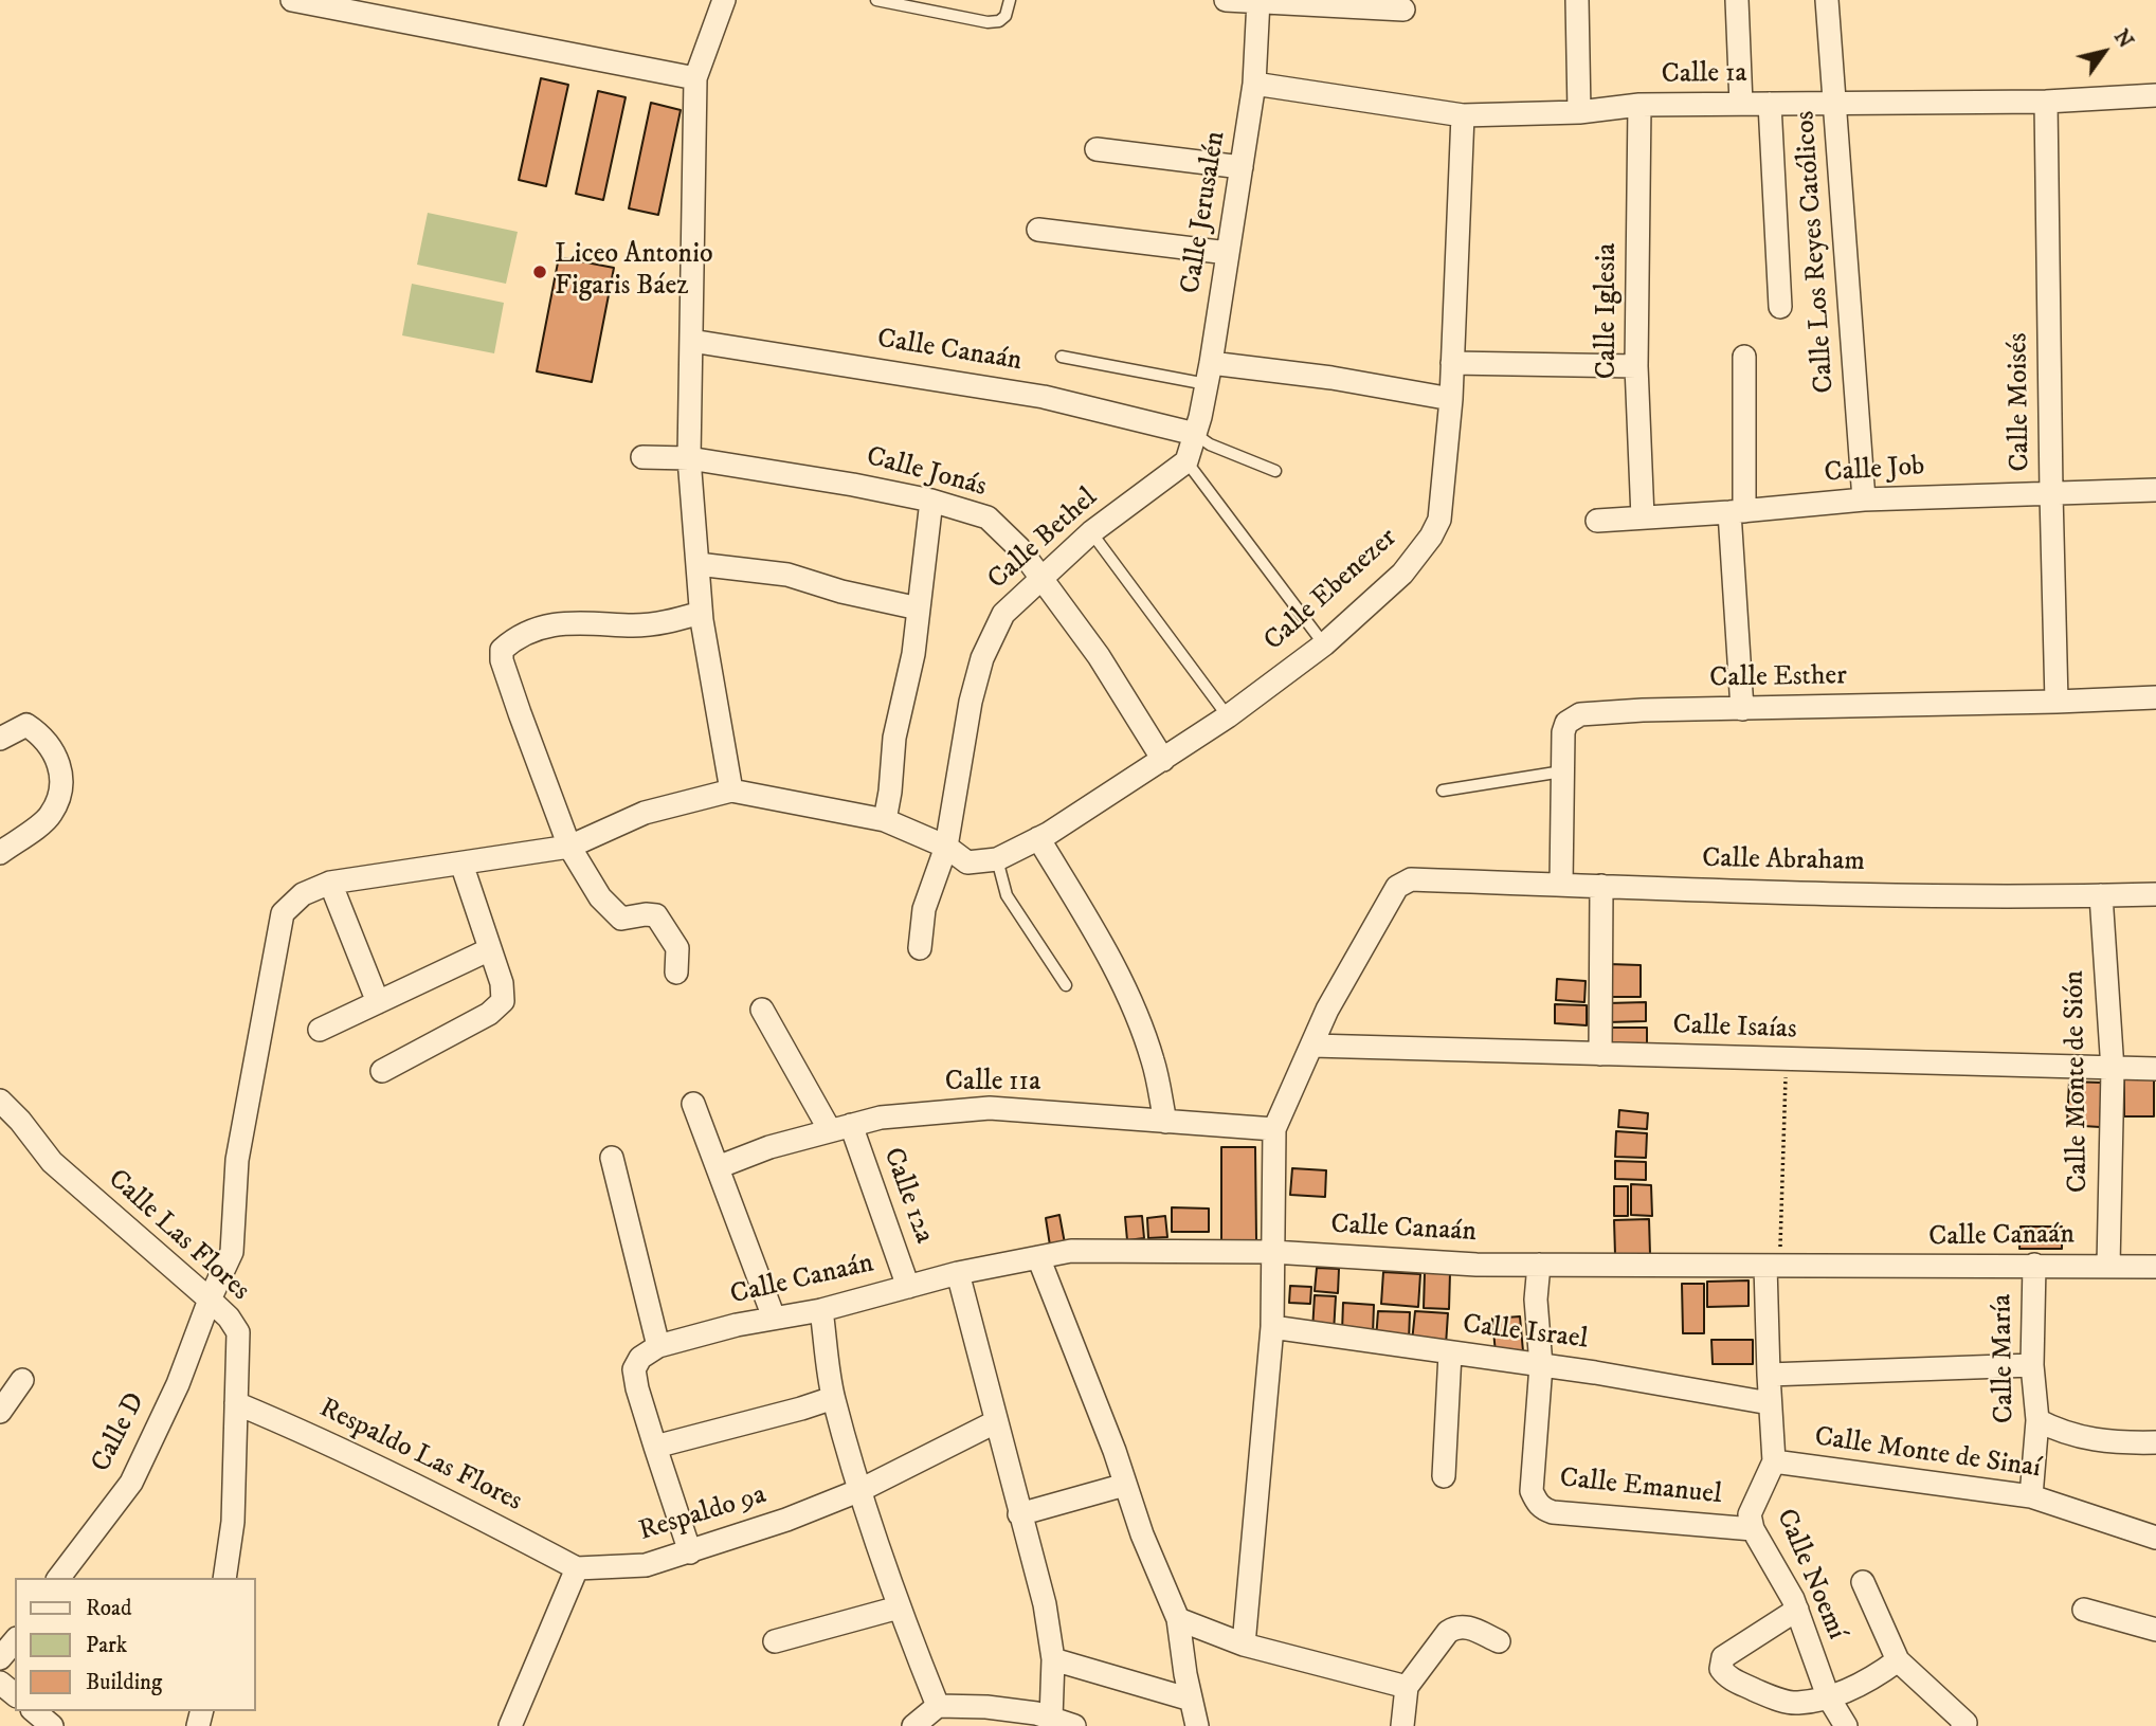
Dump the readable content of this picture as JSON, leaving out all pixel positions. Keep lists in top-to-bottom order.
{
  "streets": {
    "street": [
      "Calle 1a",
      "Calle Jerusalén",
      "Calle Los Reyes Católicos",
      "Calle Iglesia",
      "Calle Canaán",
      "Calle Moisés",
      "Calle Job",
      "Calle Jonás",
      "Calle Bethel",
      "Calle Ebenezer",
      "Calle Esther",
      "Calle Abraham",
      "Calle Isaías",
      "Calle Monte de Sión",
      "Calle 11a",
      "Calle 12a",
      "Calle Las Flores",
      "Calle Israel",
      "Calle María",
      "Calle D",
      "Calle Monte de Sinaí",
      "Respaldo Las Flores",
      "Calle Emanuel",
      "Respaldo 9a",
      "Calle Noemí"
    ]
  },
  "crossings": [
    ["Calle 1a", "Calle Jerusalén"],
    ["Calle 1a", "Calle Los Reyes Católicos"],
    ["Calle 1a", "Calle Iglesia"],
    ["Calle 1a", "Calle Moisés"],
    ["Calle 1a", "Calle Ebenezer"],
    ["Calle Jerusalén", "Calle Canaán"],
    ["Calle Los Reyes Católicos", "Calle Job"],
    ["Calle Iglesia", "Calle Job"],
    ["Calle Canaán", "Calle Monte de Sión"],
    ["Calle Canaán", "Calle 12a"],
    ["Calle Canaán", "Calle María"],
    ["Calle Canaán", "Calle Noemí"],
    ["Calle Moisés", "Calle Job"],
    ["Calle Moisés", "Calle Esther"],
    ["Calle Jonás", "Calle Bethel"],
    ["Calle Jonás", "Calle Ebenezer"],
    ["Calle Bethel", "Calle Ebenezer"],
    ["Calle Ebenezer", "Calle D"],
    ["Calle Esther", "Calle Abraham"],
    ["Calle Abraham", "Calle Isaías"],
    ["Calle Abraham", "Calle Monte de Sión"],
    ["Calle Isaías", "Calle Monte de Sión"],
    ["Calle 11a", "Calle 12a"],
    ["Calle Las Flores", "Calle D"],
    ["Calle Las Flores", "Respaldo Las Flores"],
    ["Calle Israel", "Calle Emanuel"],
    ["Calle Israel", "Calle Noemí"],
    ["Calle María", "Calle Monte de Sinaí"],
    ["Calle Monte de Sinaí", "Calle Noemí"],
    ["Respaldo Las Flores", "Respaldo 9a"],
    ["Calle Emanuel", "Calle Noemí"]
  ],
  "places": ["Liceo Antonio Figaris Báez"],
  "legend": ["Road", "Park", "Building"],
  "north": "top right"
}
